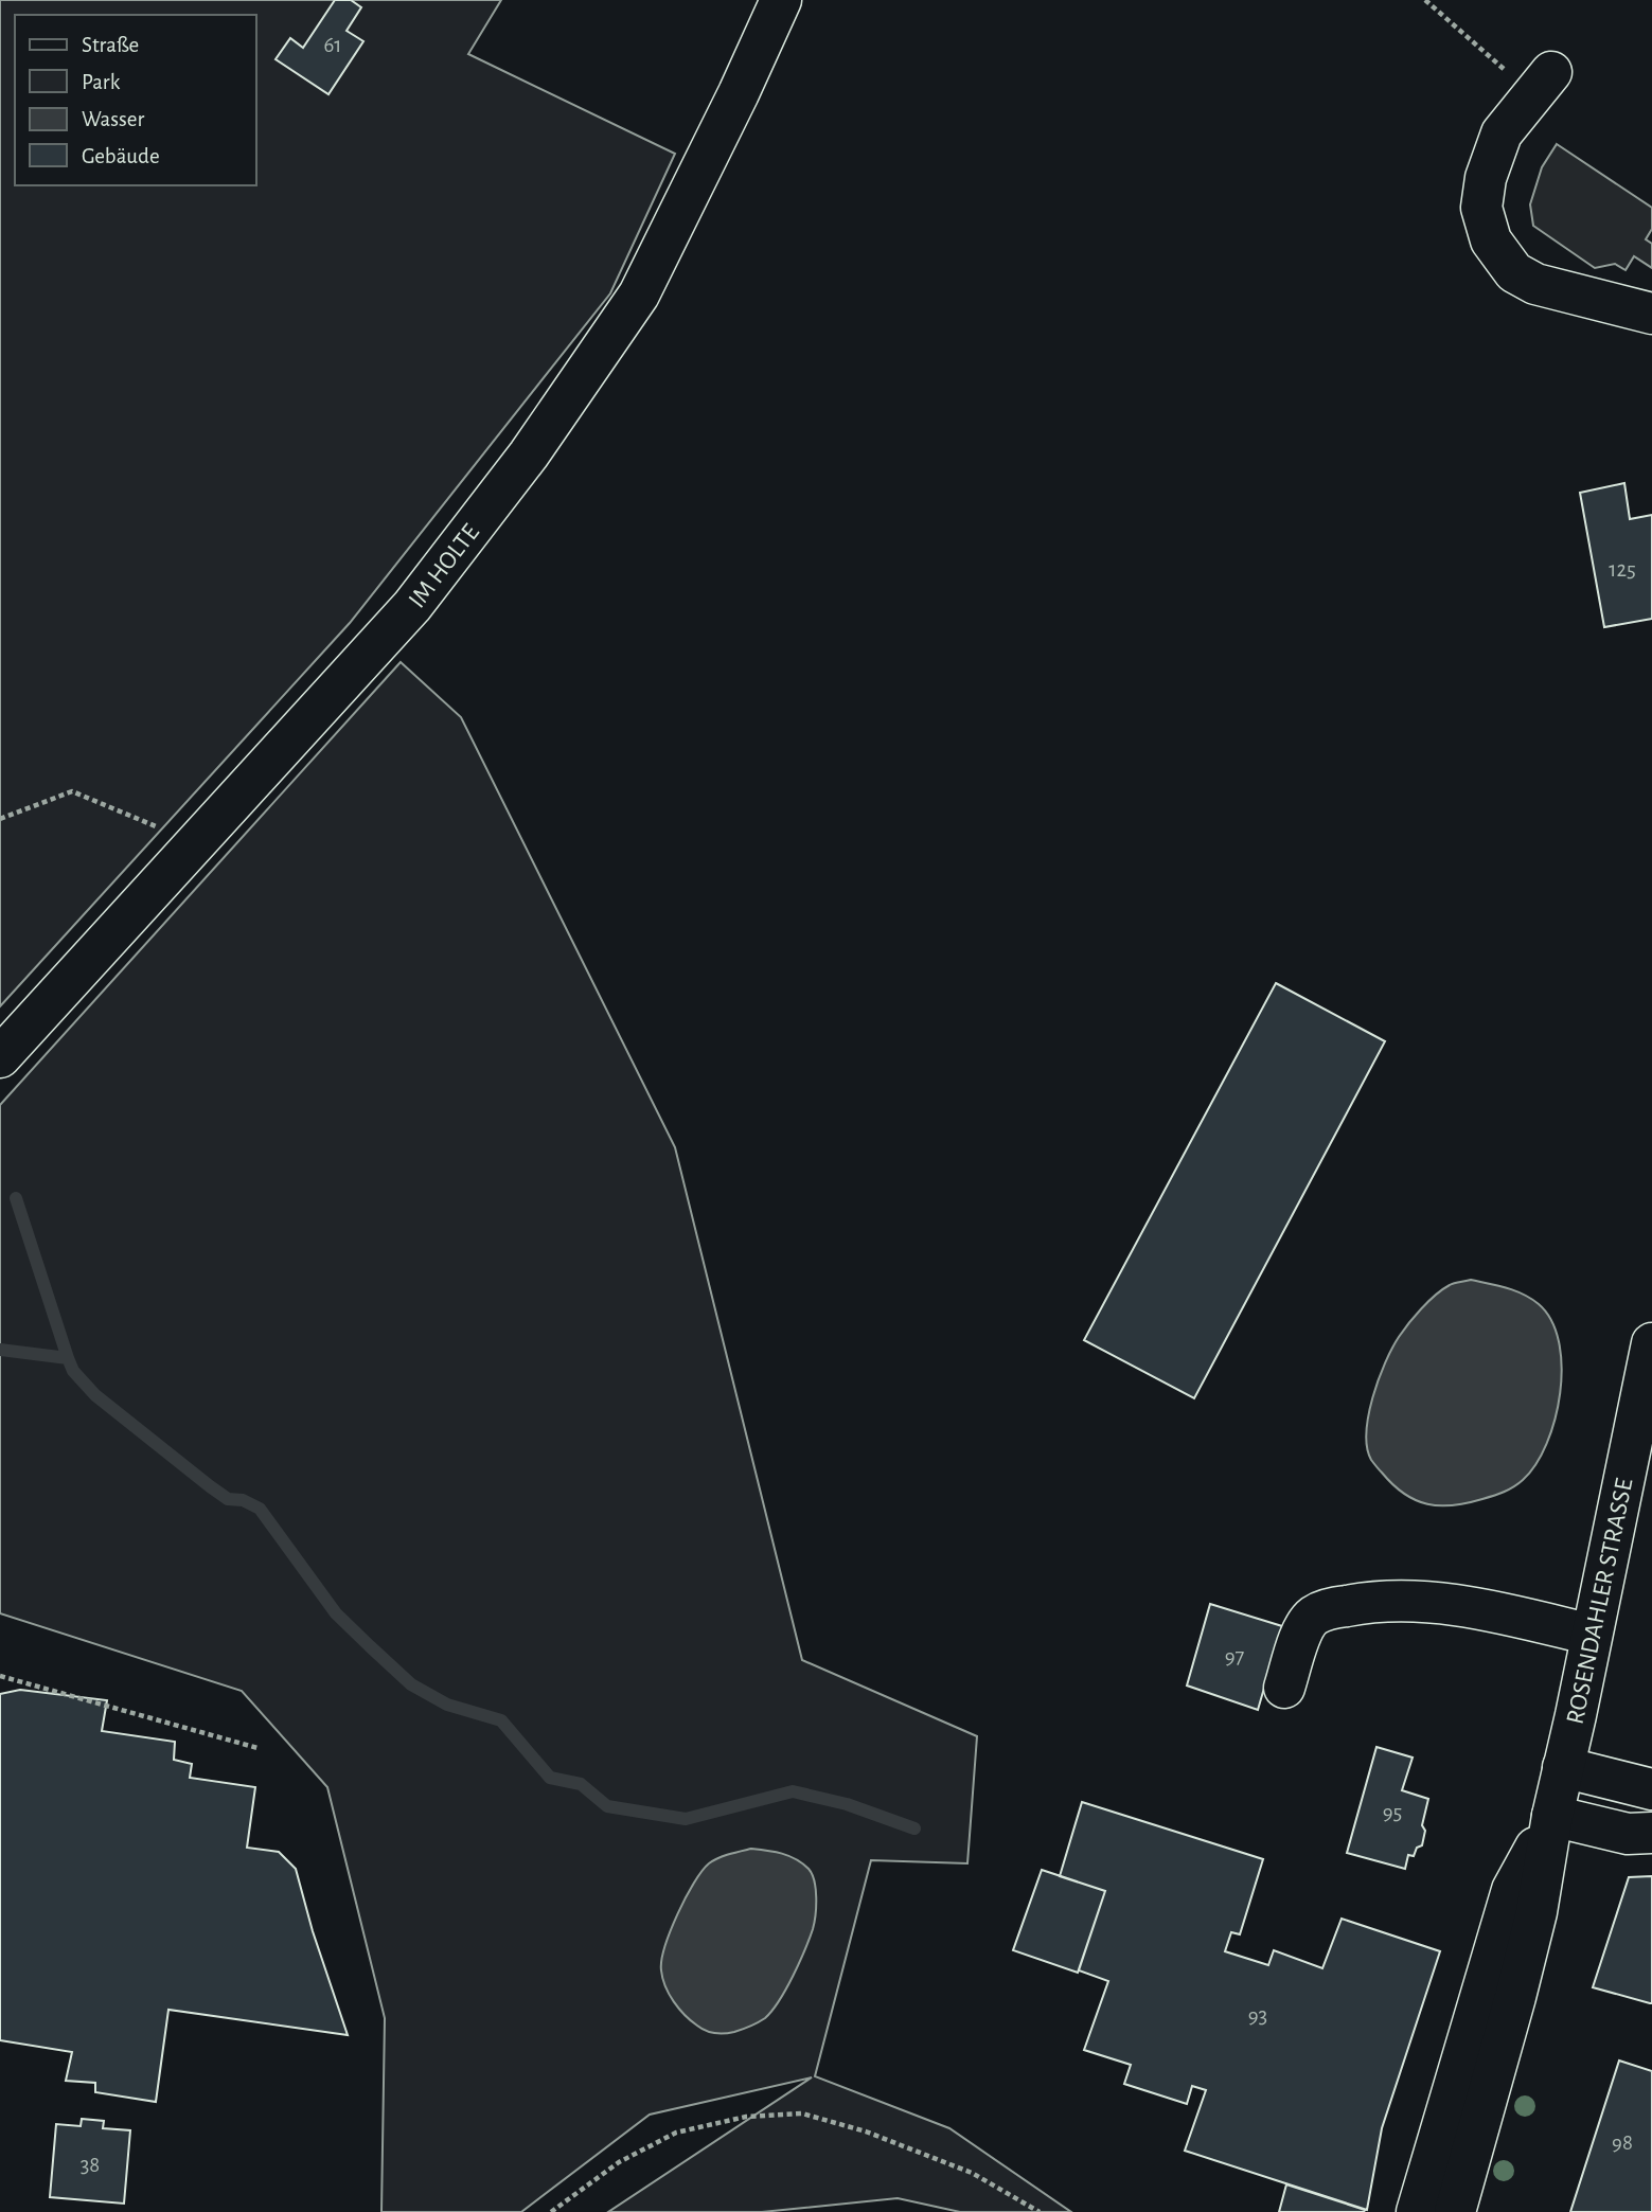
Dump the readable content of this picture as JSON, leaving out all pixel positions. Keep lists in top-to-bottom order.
{
  "streets": {
    "street": ["IM HOLTE", "ROSENDAHLER STRASSE"]
  },
  "house_numbers": [
    "61",
    "125",
    "97",
    "95",
    "93",
    "98",
    "38"
  ],
  "legend": [
    "Straße",
    "Park",
    "Wasser",
    "Gebäude"
  ]
}
